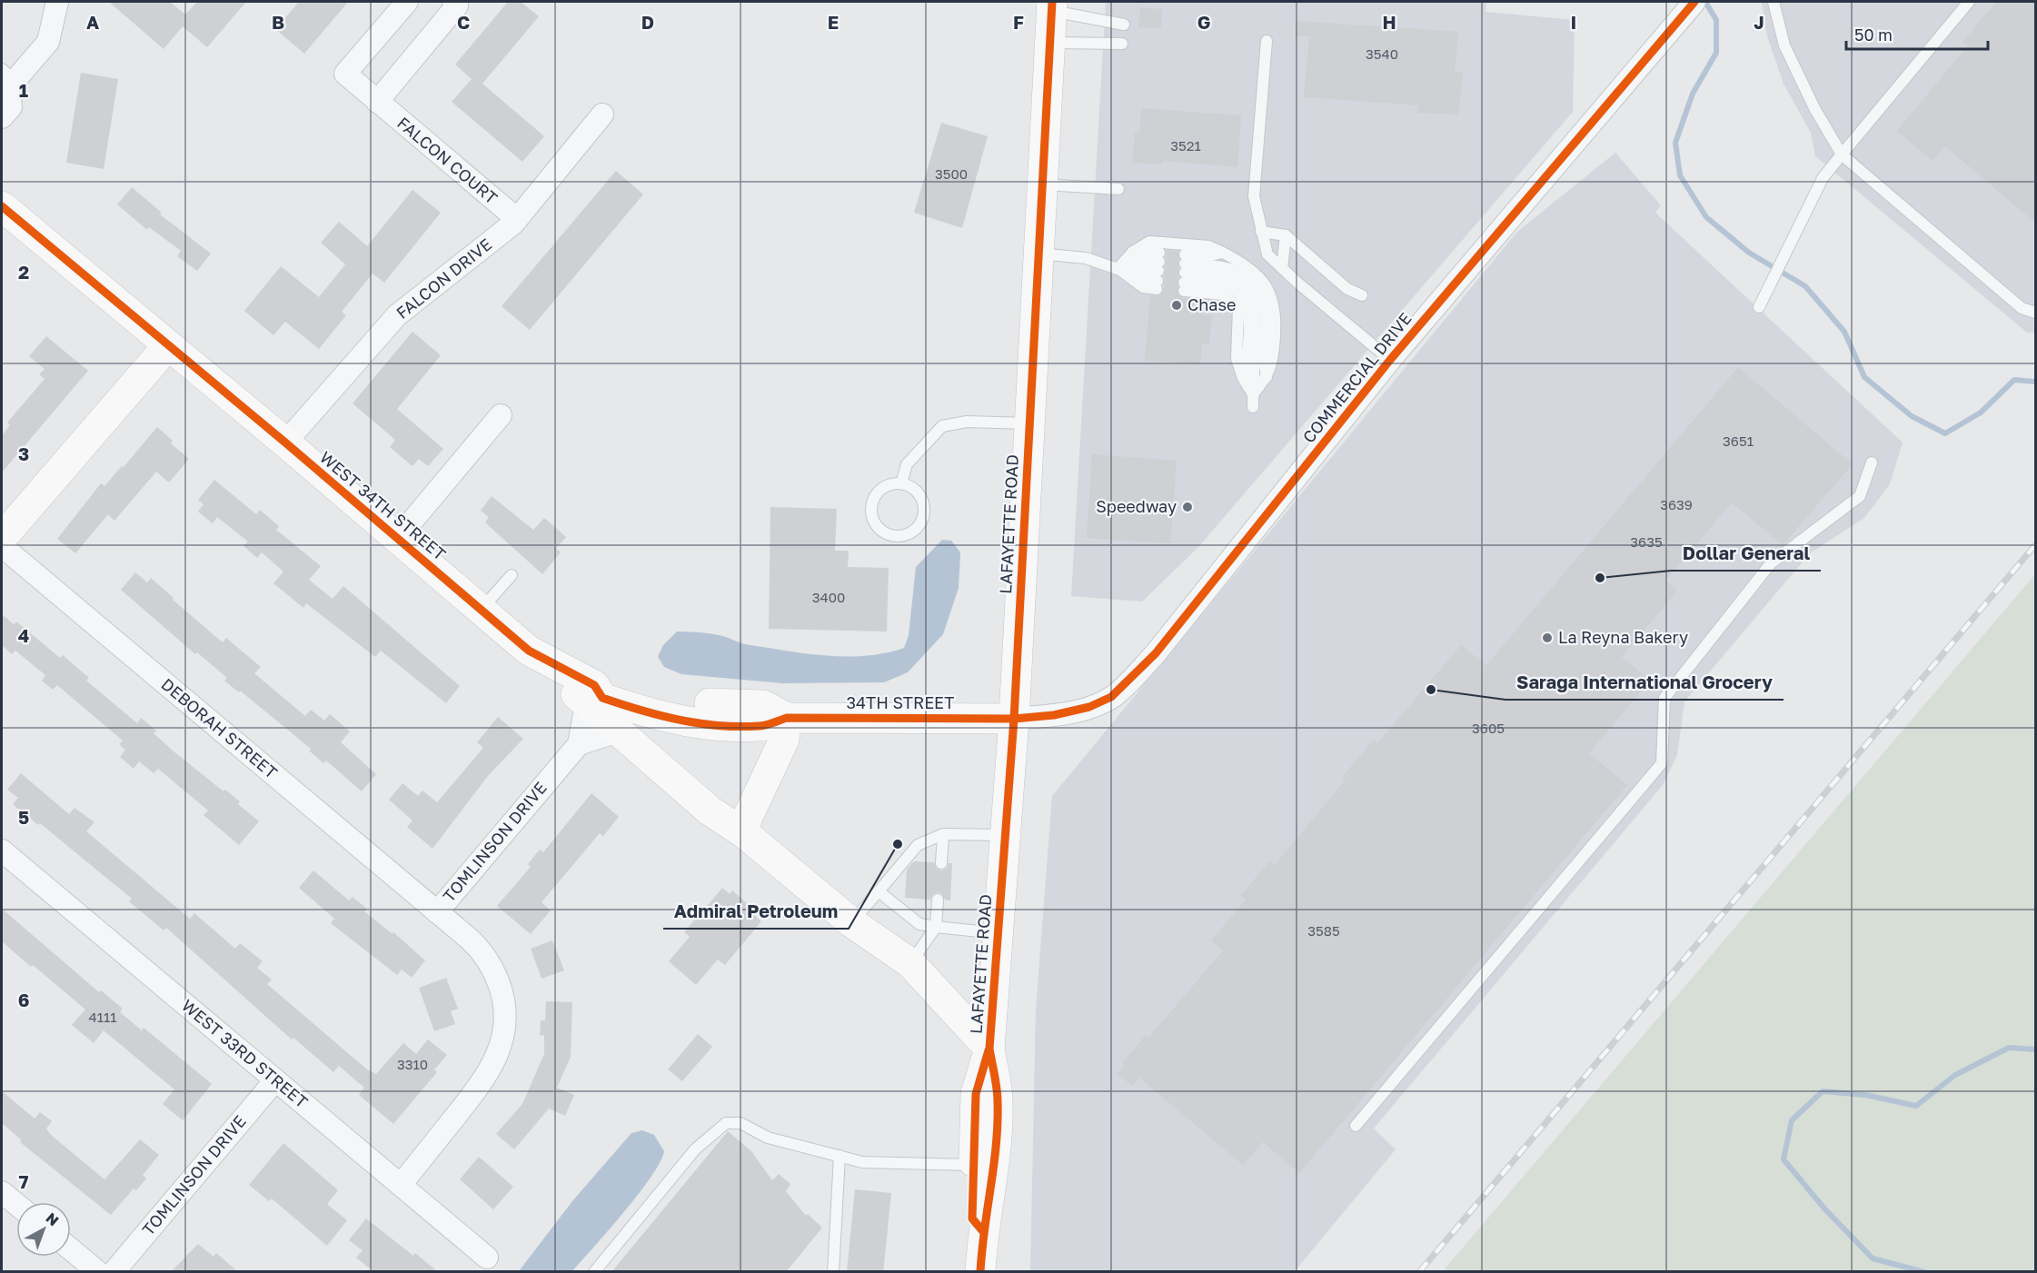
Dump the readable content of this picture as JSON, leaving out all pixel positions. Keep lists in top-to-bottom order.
{
  "streets": {
    "street": [
      "FALCON COURT",
      "FALCON DRIVE",
      "COMMERCIAL DRIVE",
      "WEST 34TH STREET",
      "LAFAYETTE ROAD",
      "34TH STREET",
      "DEBORAH STREET",
      "TOMLINSON DRIVE",
      "WEST 33RD STREET"
    ]
  },
  "crossings": [
    ["FALCON COURT", "FALCON DRIVE"],
    ["FALCON DRIVE", "WEST 34TH STREET"],
    ["COMMERCIAL DRIVE", "LAFAYETTE ROAD"],
    ["COMMERCIAL DRIVE", "34TH STREET"],
    ["WEST 34TH STREET", "TOMLINSON DRIVE"],
    ["LAFAYETTE ROAD", "34TH STREET"],
    ["DEBORAH STREET", "TOMLINSON DRIVE"],
    ["TOMLINSON DRIVE", "WEST 33RD STREET"]
  ],
  "places": [
    "Chase",
    "Speedway",
    "Dollar General",
    "La Reyna Bakery",
    "Saraga International Grocery",
    "Admiral Petroleum"
  ],
  "house_numbers": [
    "3540",
    "3521",
    "3500",
    "3651",
    "3639",
    "3635",
    "3400",
    "3605",
    "3585",
    "4111",
    "3310"
  ],
  "scale_bar": "50 m",
  "north": "top right",
  "grid": {
    "columns": [
      "A",
      "B",
      "C",
      "D",
      "E",
      "F",
      "G",
      "H",
      "I",
      "J"
    ],
    "rows": [
      "1",
      "2",
      "3",
      "4",
      "5",
      "6",
      "7"
    ]
  }
}
